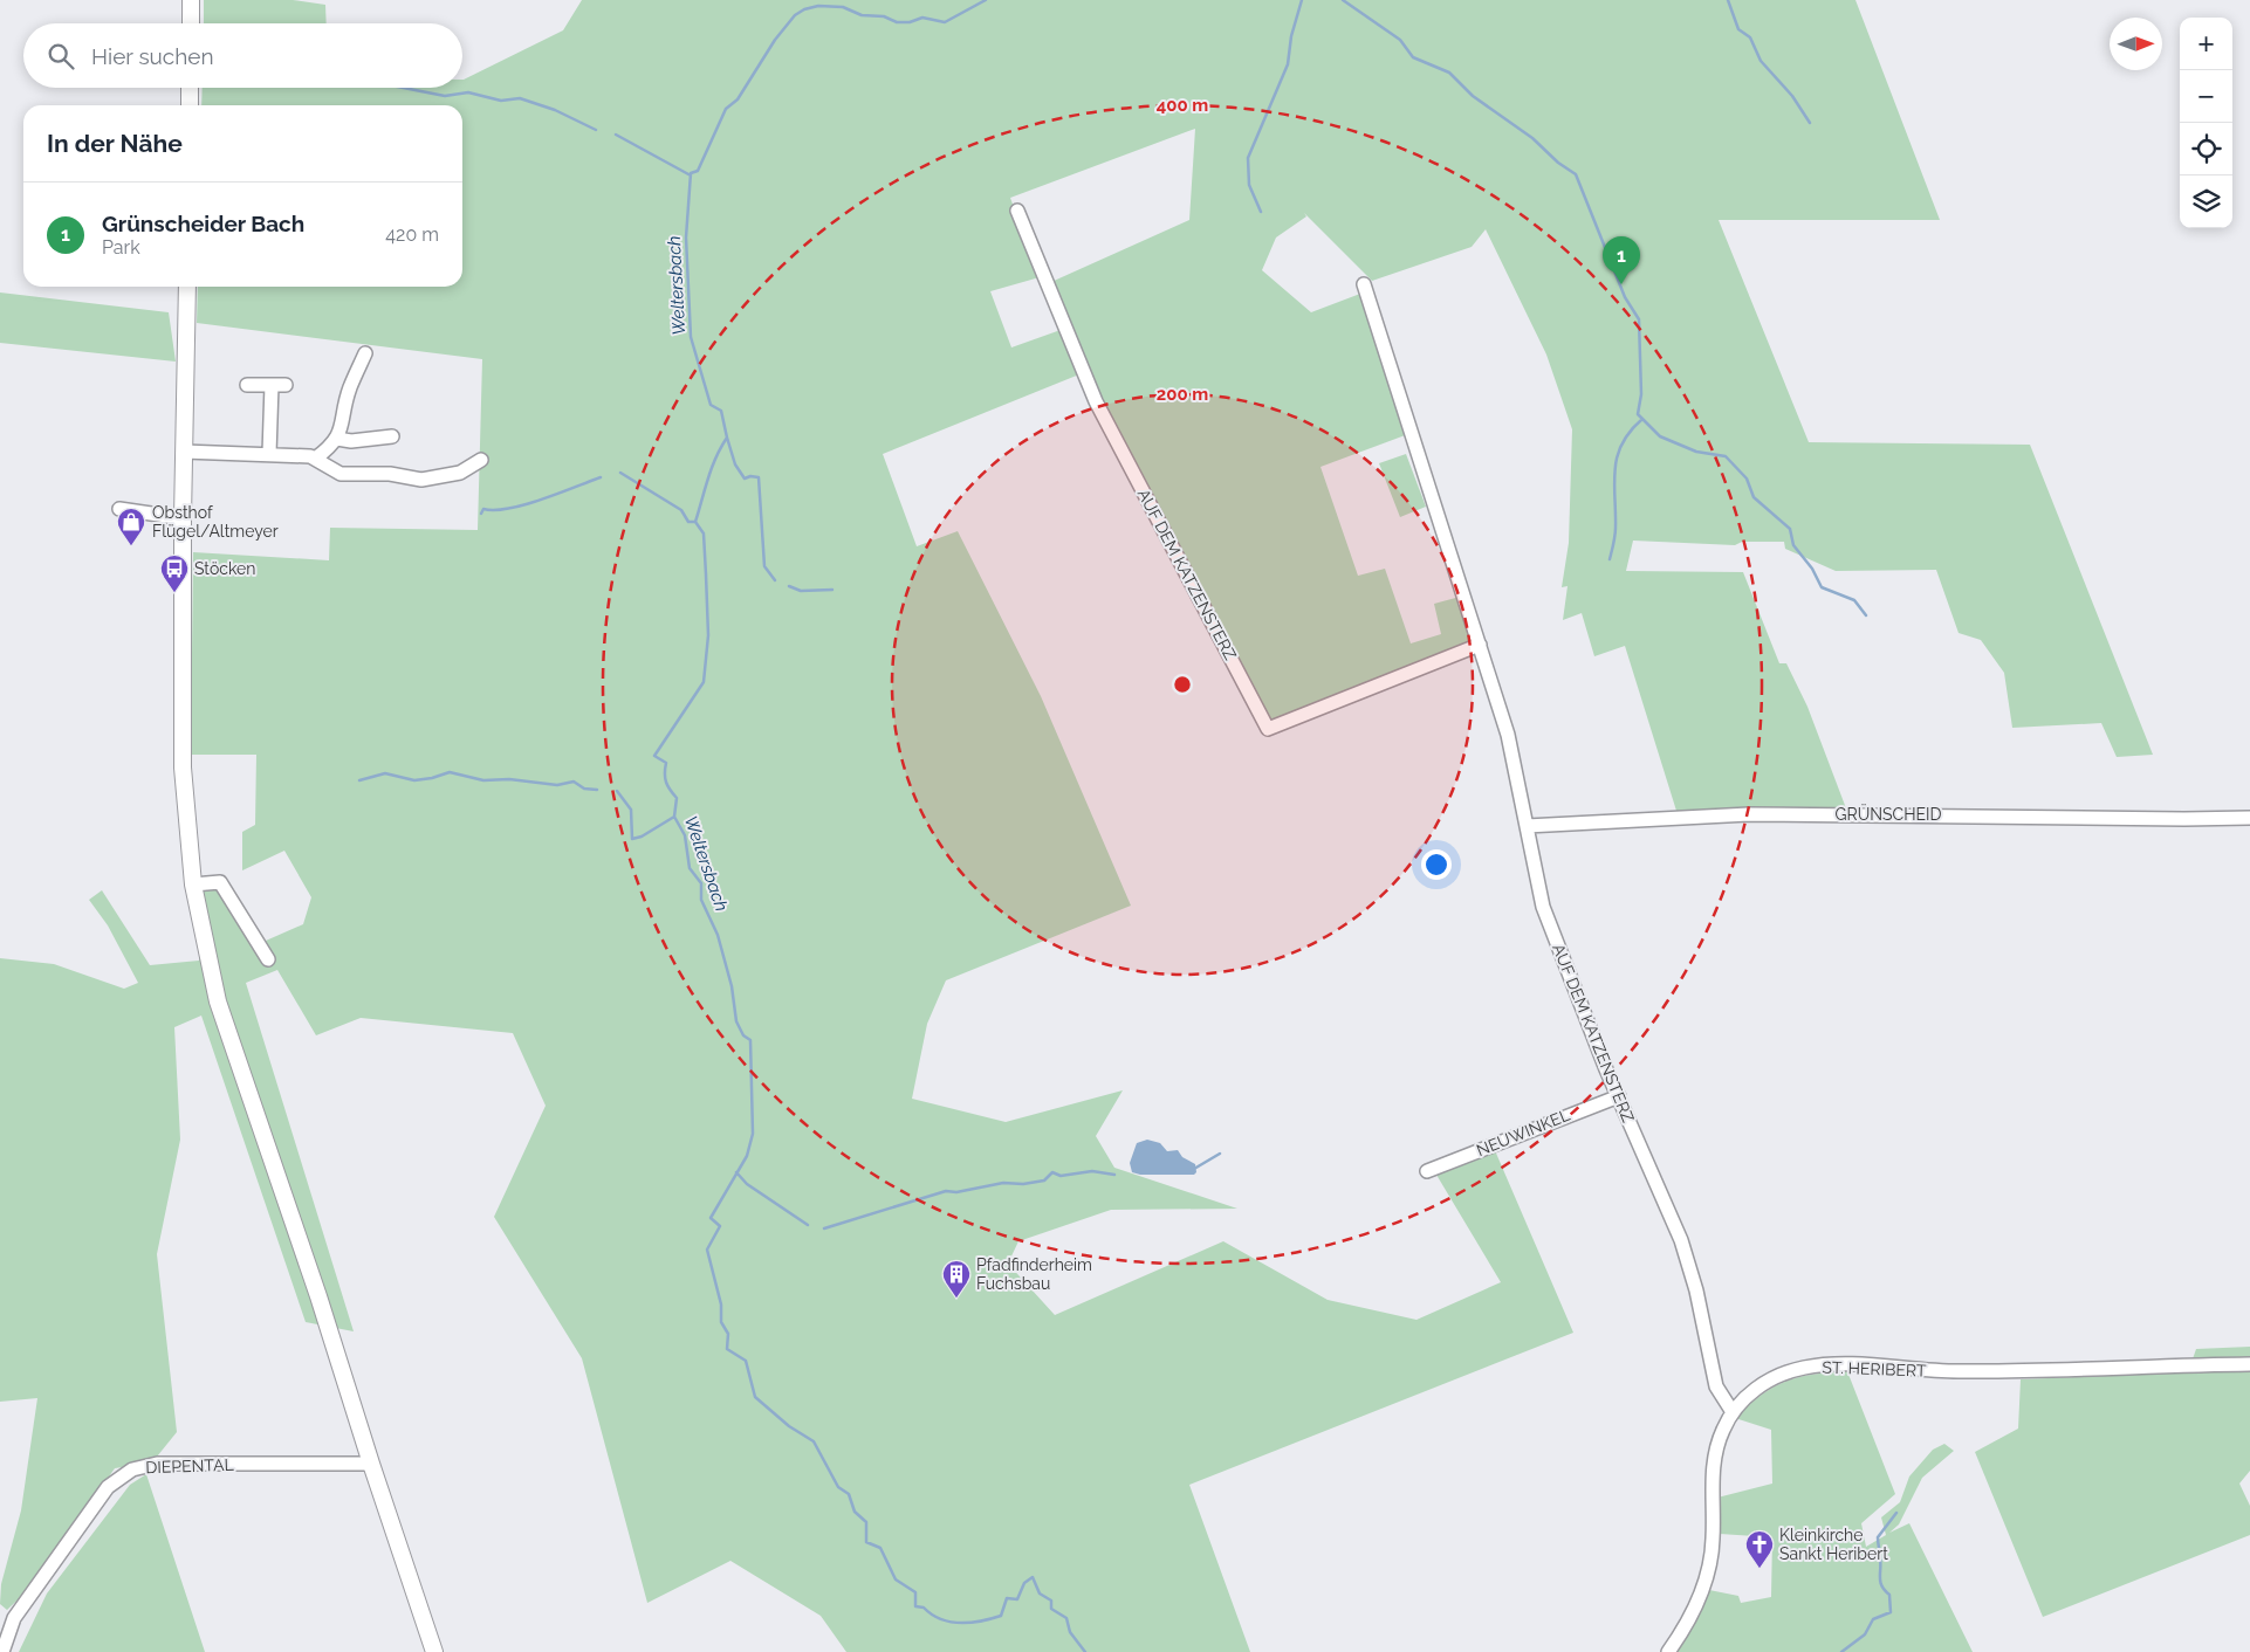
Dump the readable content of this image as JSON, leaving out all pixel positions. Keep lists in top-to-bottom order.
{
  "streets": {
    "street": [
      "AUF DEM KATZENSTERZ",
      "GRÜNSCHEID",
      "NEUWINKEL",
      "ST. HERIBERT",
      "DIEPENTAL"
    ]
  },
  "crossings": [
    ["AUF DEM KATZENSTERZ", "GRÜNSCHEID"],
    ["AUF DEM KATZENSTERZ", "NEUWINKEL"],
    ["AUF DEM KATZENSTERZ", "ST. HERIBERT"]
  ],
  "water": ["Weltersbach"],
  "places": {
    "shop": ["Obsthof Flügel/Altmeyer"],
    "bus stop": ["Stöcken"],
    "building": ["Pfadfinderheim Fuchsbau"],
    "church": ["Kleinkirche Sankt Heribert"]
  },
  "north": "right",
  "page": {
    "map_buttons": ["+", "−"],
    "search": "Hier suchen",
    "heading": "In der Nähe",
    "list": [
      {
        "mark": "1",
        "name": "Grünscheider Bach",
        "note": "Park",
        "value": "420 m"
      }
    ],
    "pins": "1"
  },
  "rings": ["400 m", "200 m"]
}
